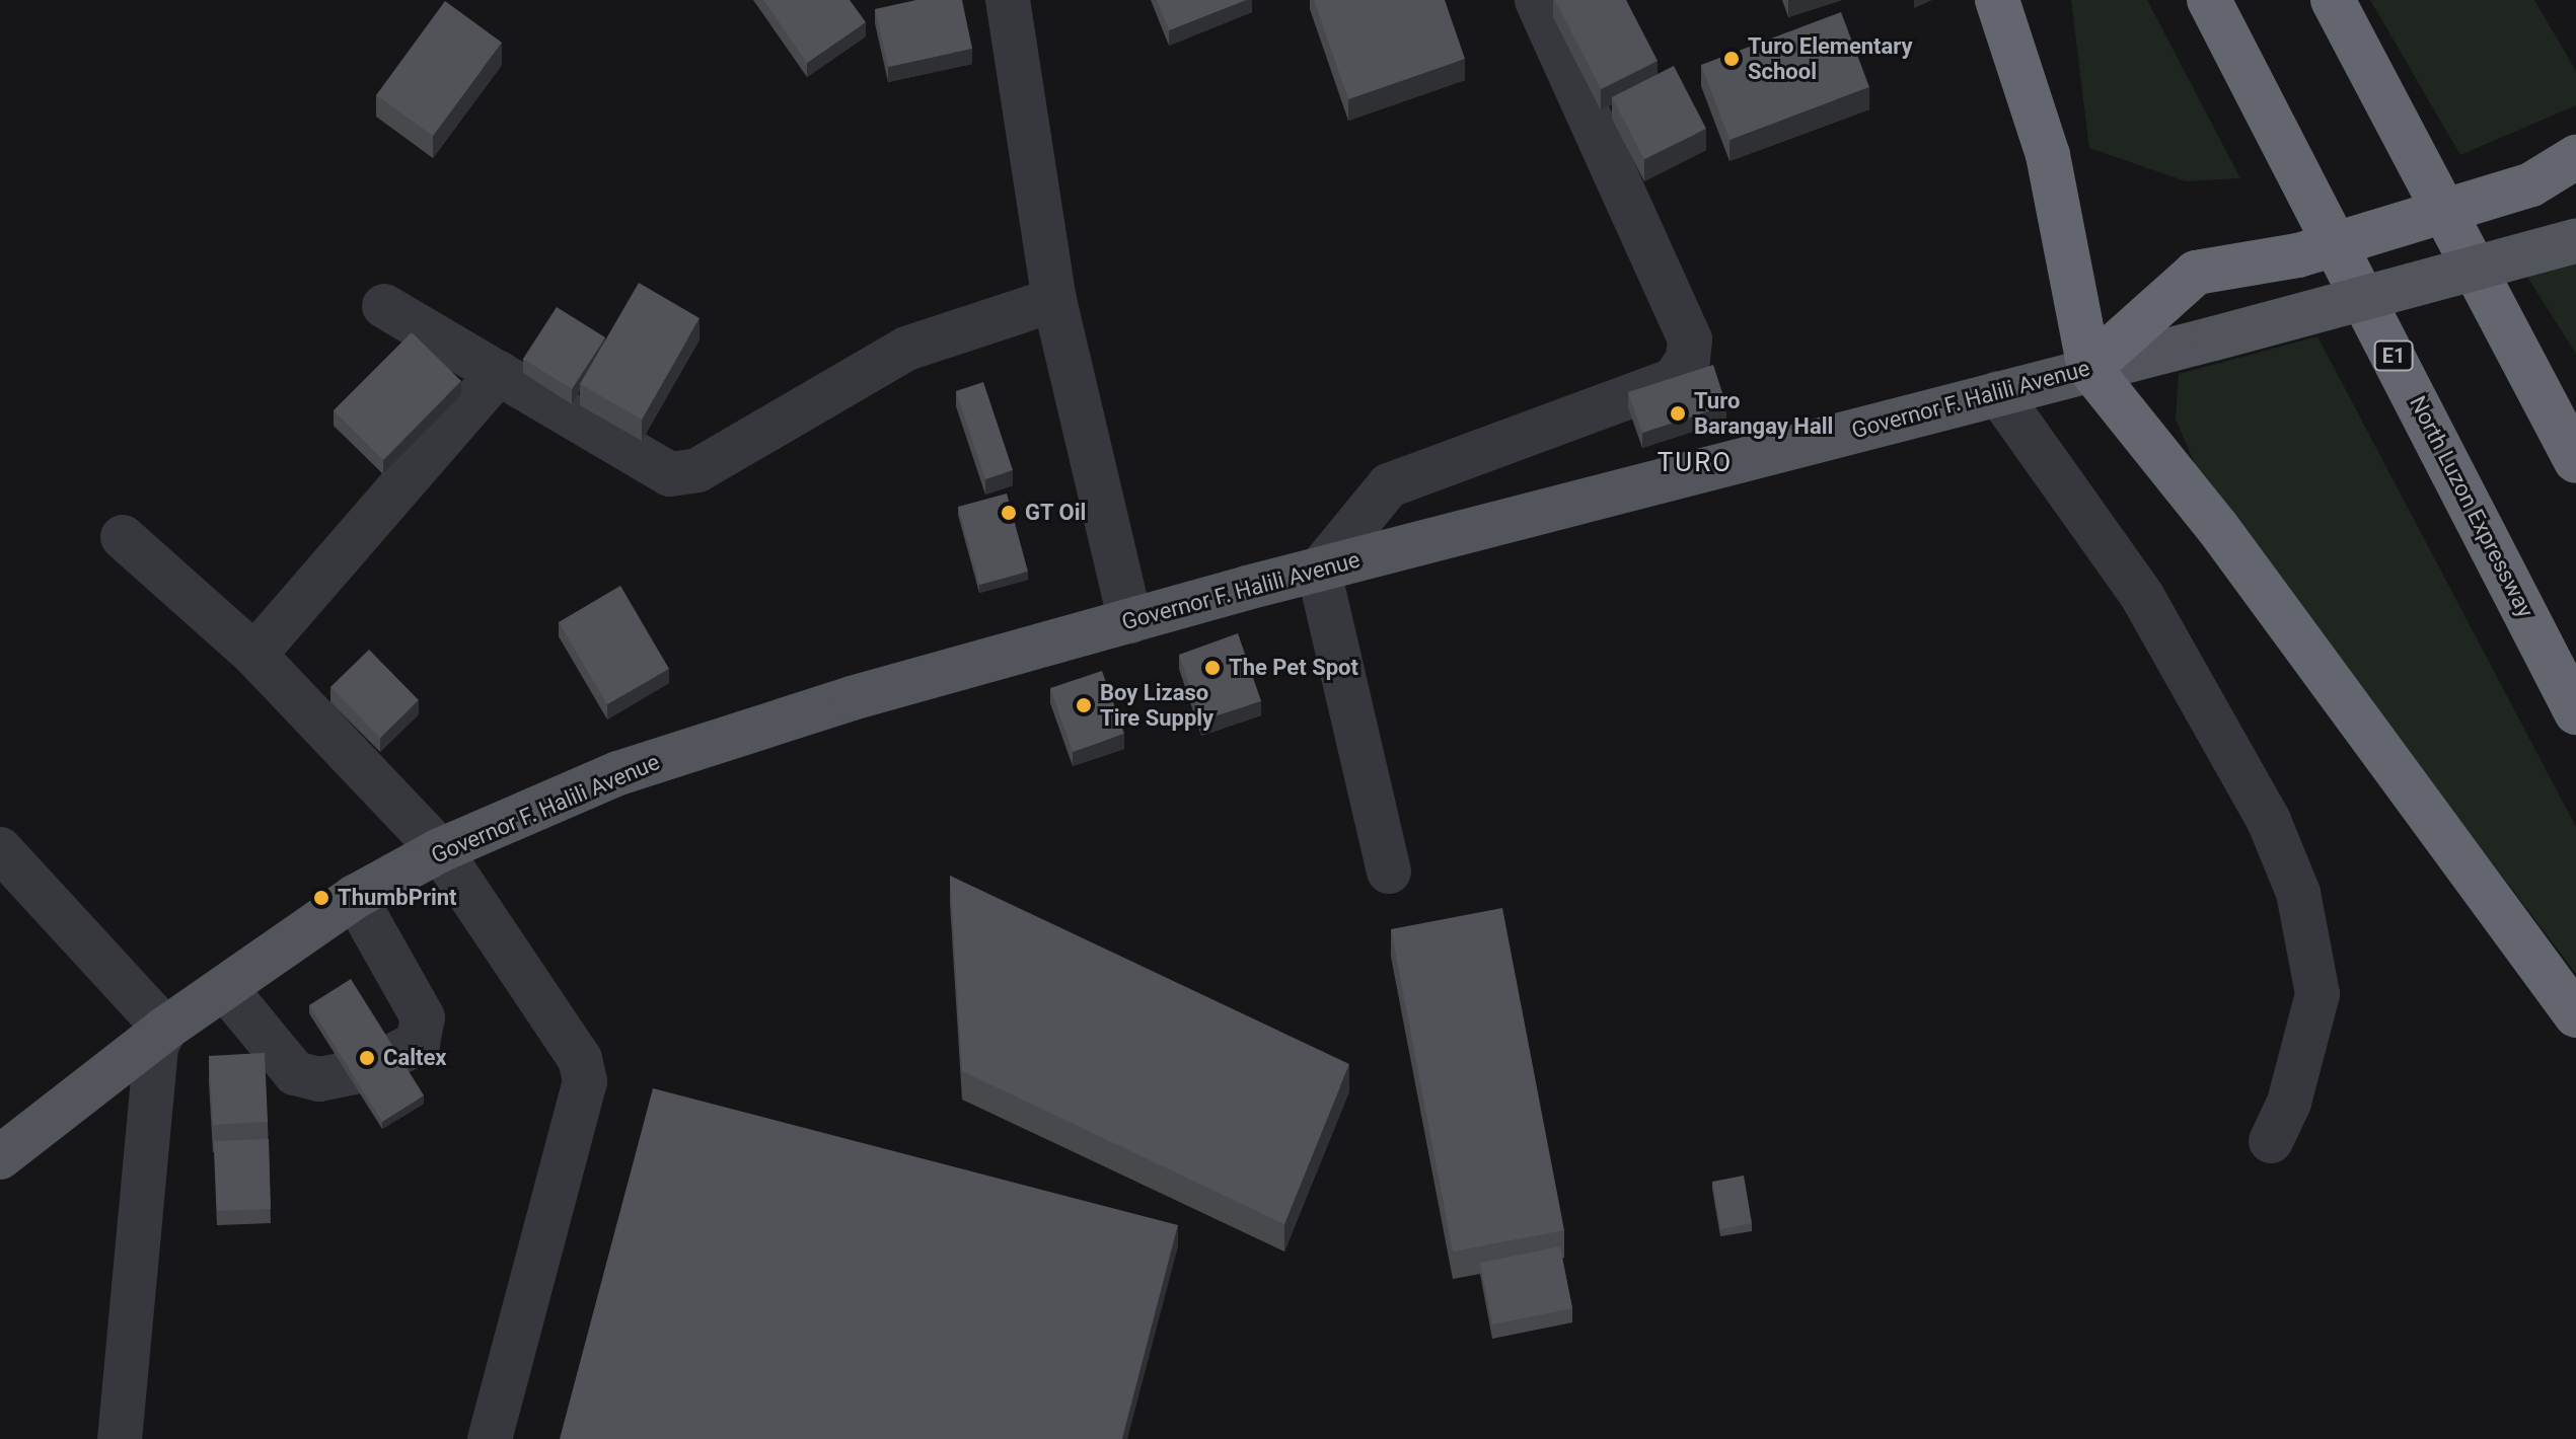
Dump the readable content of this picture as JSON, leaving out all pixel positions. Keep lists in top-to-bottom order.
{
  "streets": {
    "highway": ["E1", "North Luzon Expressway"],
    "main road": ["Governor F. Halili Avenue"]
  },
  "districts": ["TURO"],
  "places": [
    "Turo Elementary School",
    "Turo Barangay Hall",
    "GT Oil",
    "The Pet Spot",
    "Boy Lizaso Tire Supply",
    "ThumbPrint",
    "Caltex"
  ]
}
